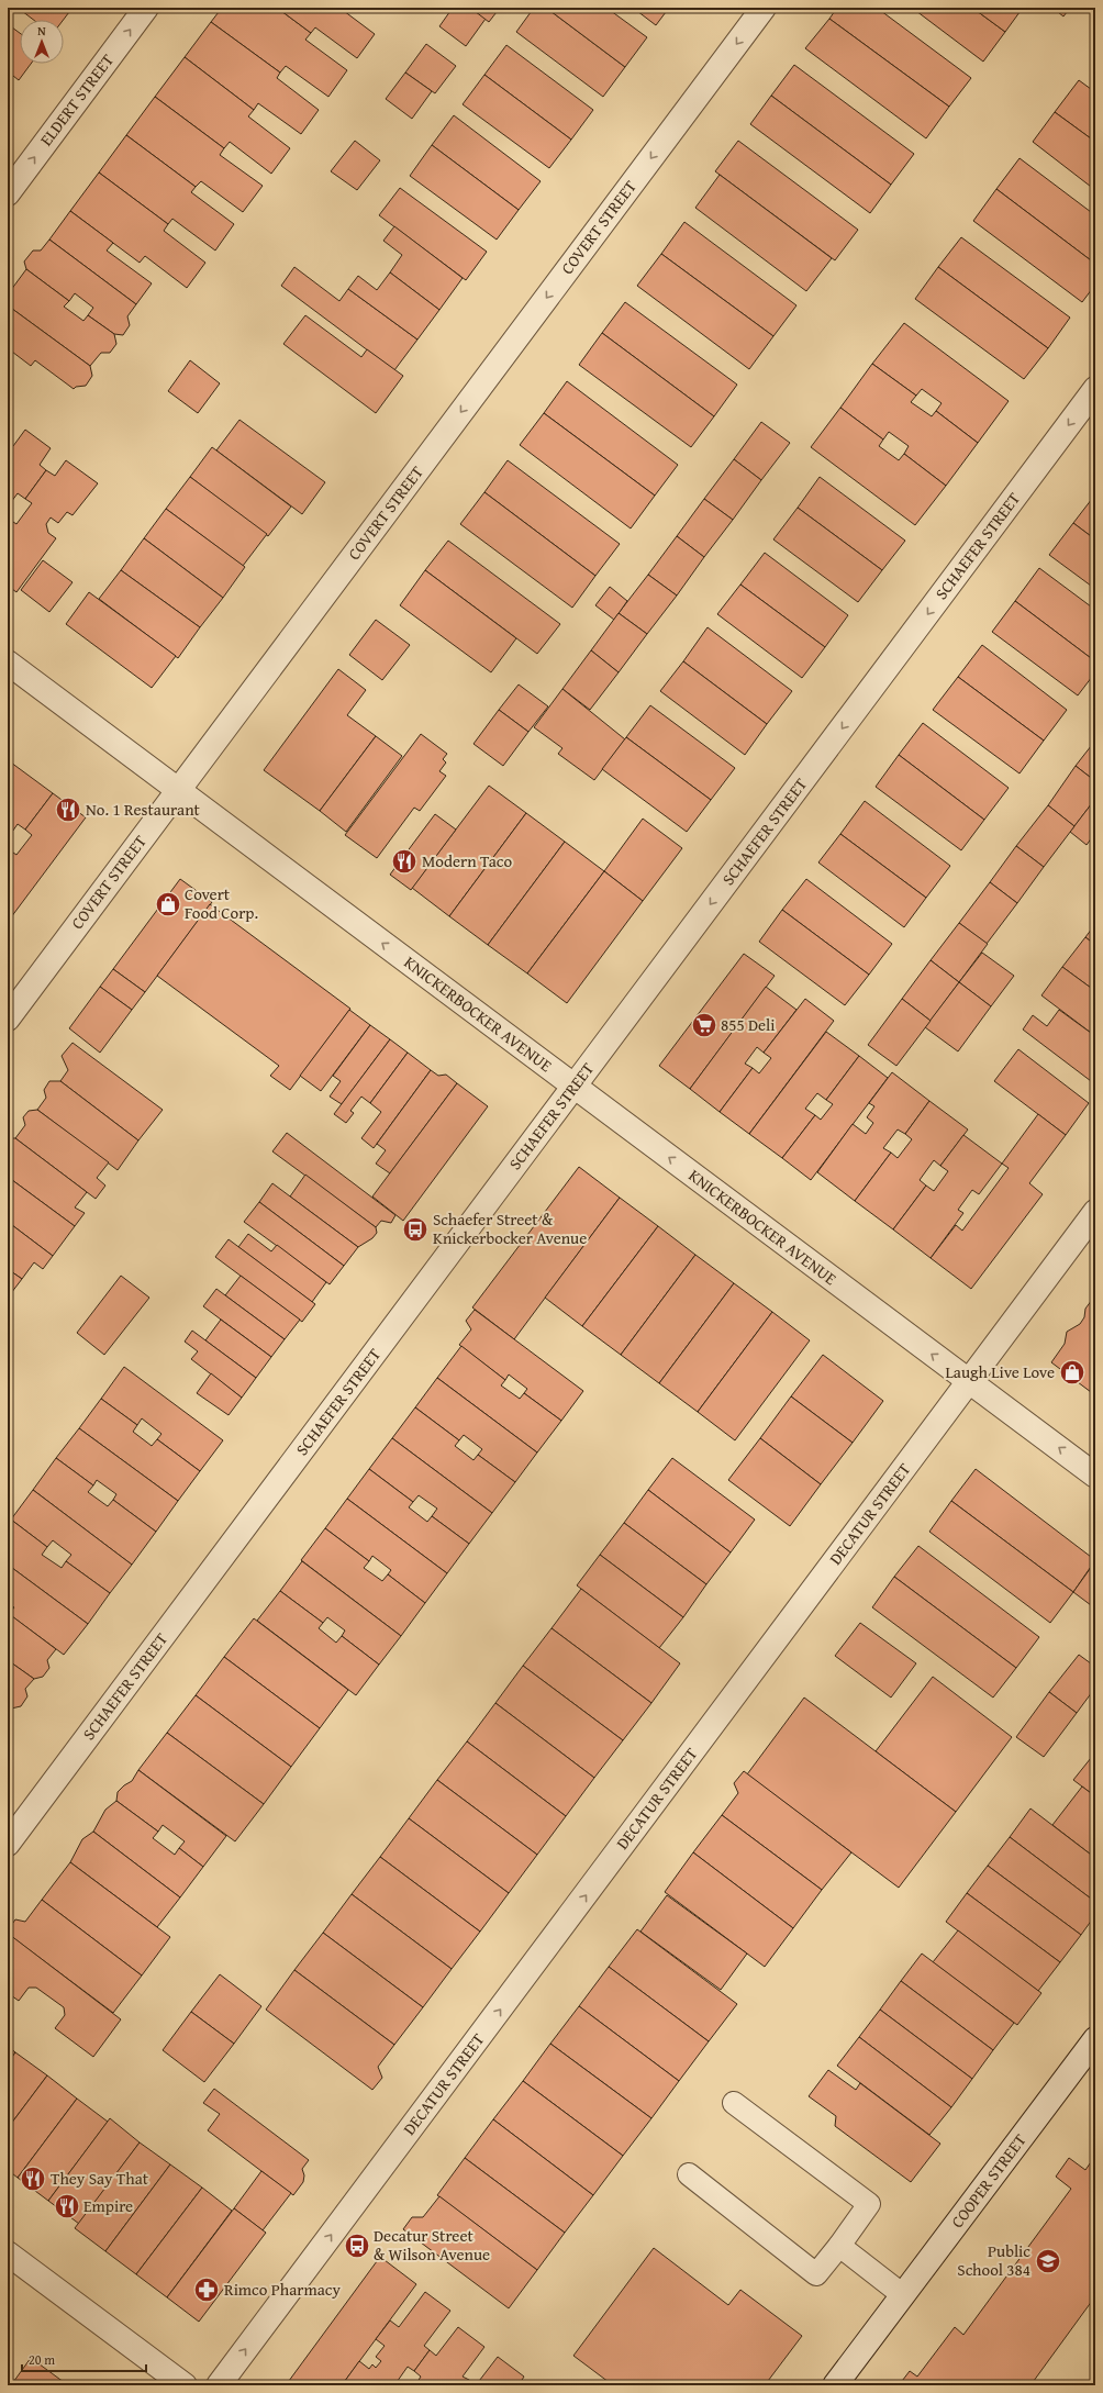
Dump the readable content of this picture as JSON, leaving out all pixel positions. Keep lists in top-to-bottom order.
{
  "streets": {
    "street": [
      "ELDERT STREET",
      "COVERT STREET",
      "SCHAEFER STREET",
      "KNICKERBOCKER AVENUE",
      "DECATUR STREET",
      "COOPER STREET"
    ]
  },
  "crossings": [
    ["COVERT STREET", "KNICKERBOCKER AVENUE"],
    ["SCHAEFER STREET", "KNICKERBOCKER AVENUE"],
    ["KNICKERBOCKER AVENUE", "DECATUR STREET"]
  ],
  "one_way": [
    "ELDERT STREET",
    "COVERT STREET",
    "SCHAEFER STREET",
    "KNICKERBOCKER AVENUE",
    "DECATUR STREET"
  ],
  "places": {
    "restaurant": [
      "No. 1 Restaurant",
      "Modern Taco",
      "They Say That",
      "Empire"
    ],
    "shop": ["Covert Food Corp.", "Laugh Live Love"],
    "supermarket": ["855 Deli"],
    "bus stop": ["Schaefer Street & Knickerbocker Avenue", "Decatur Street & Wilson Avenue"],
    "school or university": ["Public School 384"],
    "pharmacy": ["Rimco Pharmacy"]
  },
  "scale_bar": "20 m",
  "north": "top"
}
